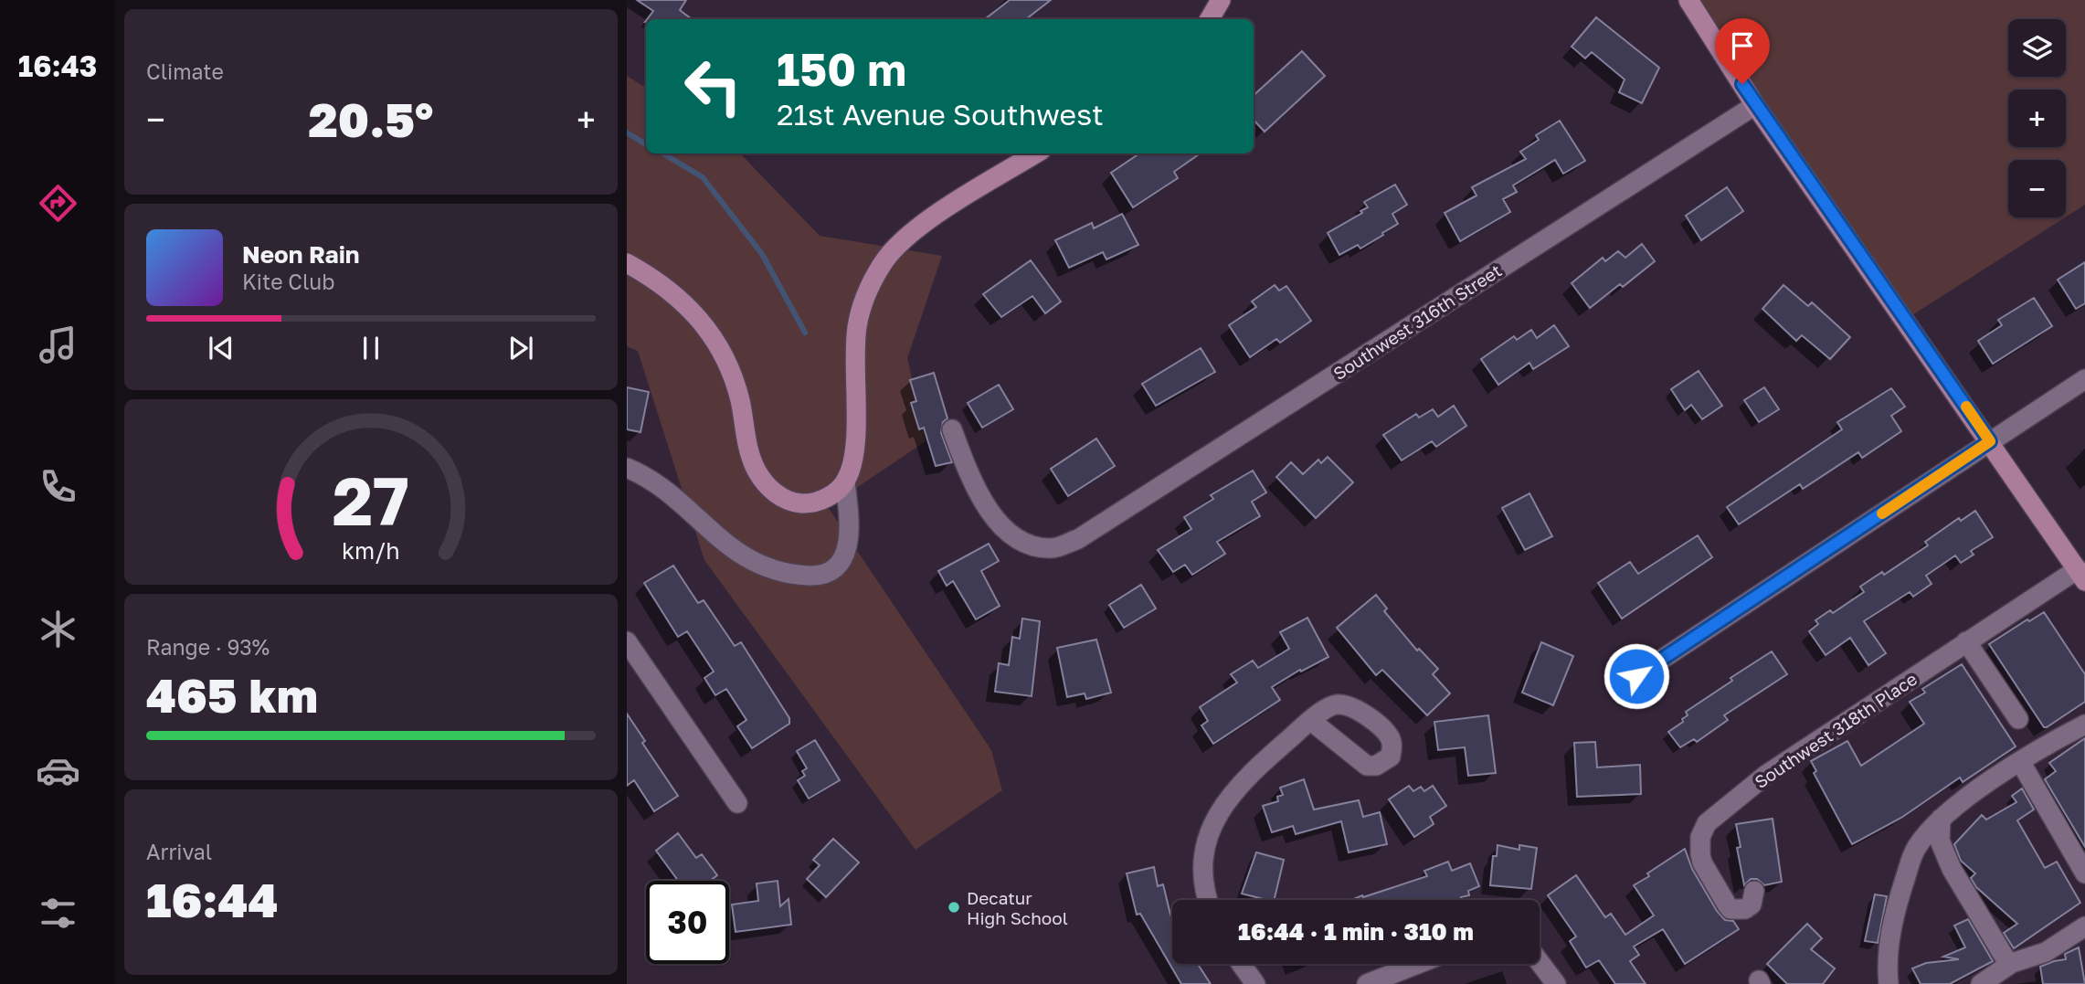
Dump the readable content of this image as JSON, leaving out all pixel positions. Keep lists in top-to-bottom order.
{
  "streets": {
    "street": ["Southwest 316th Street", "Southwest 318th Place"]
  },
  "places": ["Decatur High School"],
  "page": {
    "tabs": "16:43",
    "tile": [
      "Climate",
      ["Range · 93%", "465 km"],
      ["Arrival", "16:44"]
    ],
    "map_buttons": ["+", "−"],
    "turn": ["150 m", "21st Avenue Southwest"],
    "heat": ["−", "20.5°", "+"],
    "song": ["Neon Rain", "Kite Club"],
    "limit": "30",
    "trip": "16:44 · 1 min · 310 m",
    "gauge": ["27", "km/h"]
  }
}
